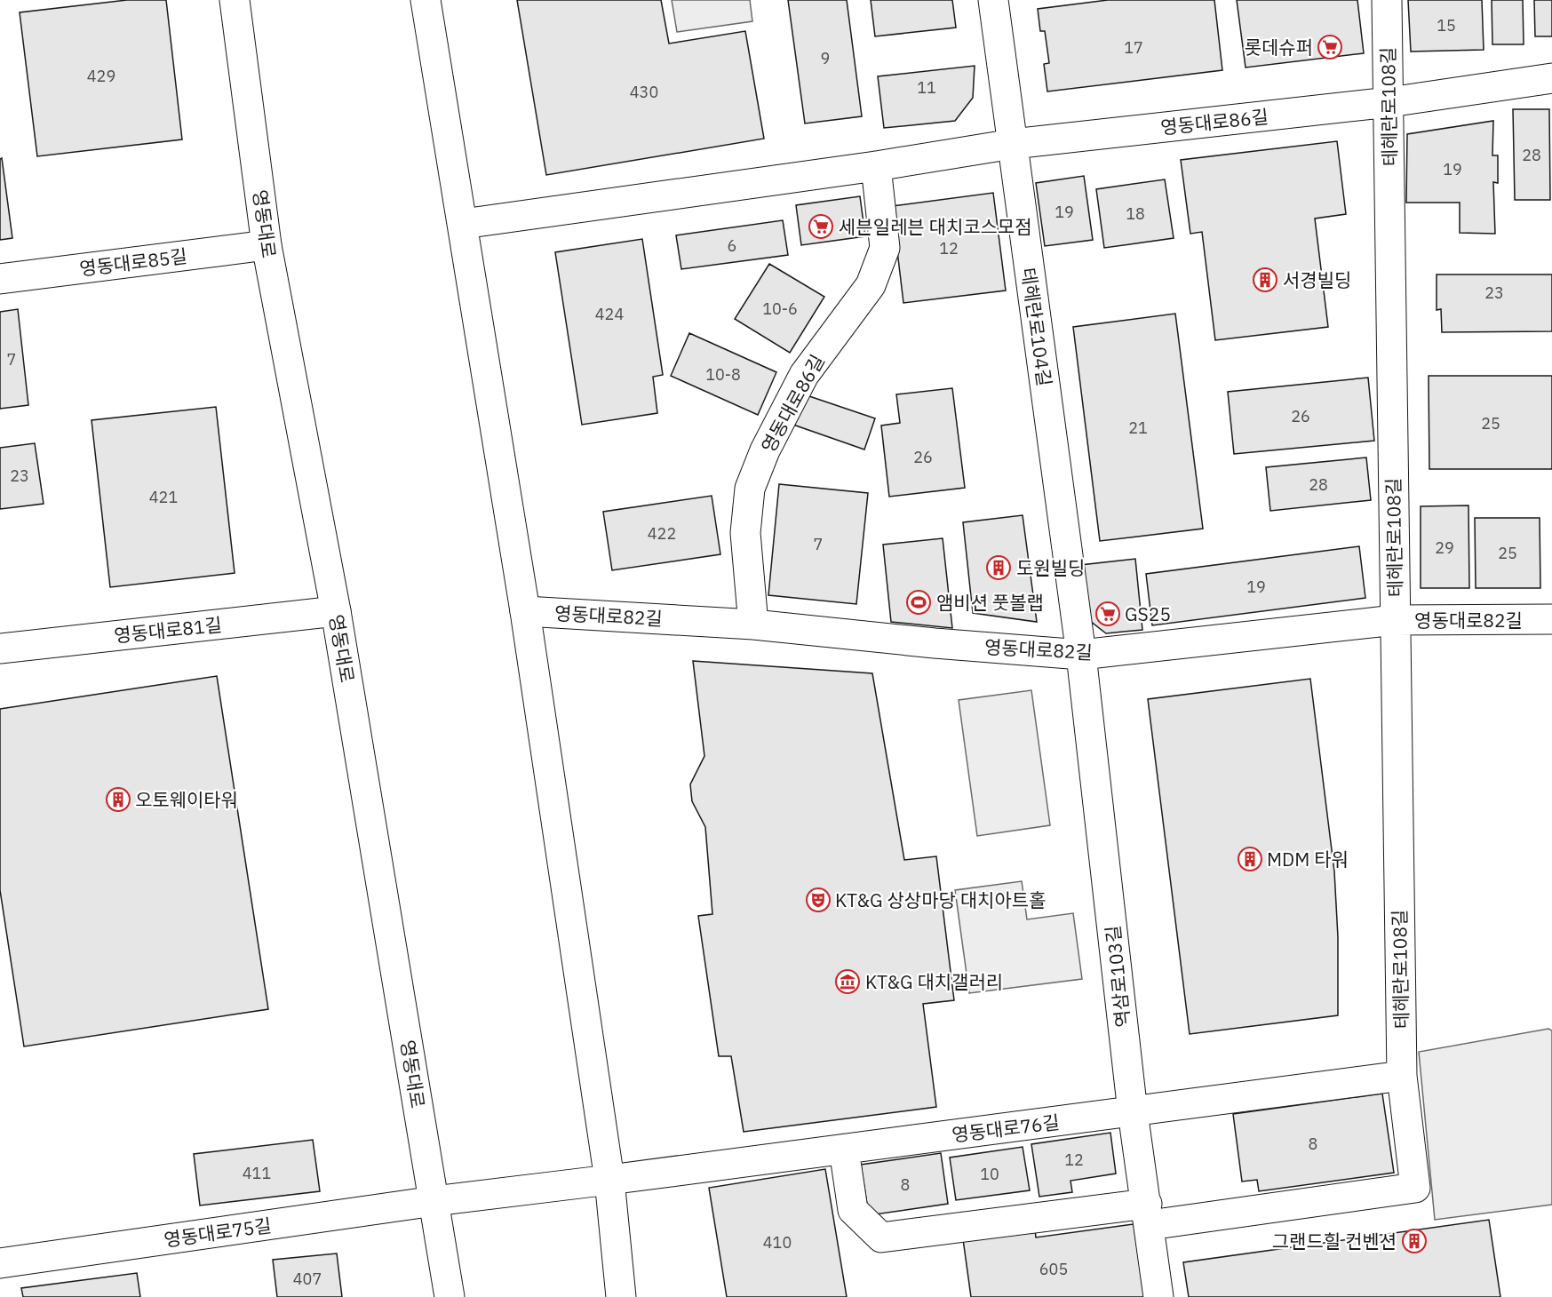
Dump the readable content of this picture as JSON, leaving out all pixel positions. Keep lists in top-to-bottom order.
{
  "streets": {
    "street": [
      "테헤란로108길",
      "영동대로86길",
      "영동대로",
      "영동대로85길",
      "테헤란로104길",
      "영동대로82길",
      "영동대로81길",
      "역삼로103길",
      "영동대로76길",
      "영동대로75길"
    ]
  },
  "crossings": [
    ["테헤란로108길", "영동대로86길"],
    ["테헤란로108길", "영동대로82길"],
    ["테헤란로108길", "역삼로103길"],
    ["테헤란로108길", "영동대로76길"],
    ["영동대로86길", "테헤란로104길"],
    ["영동대로86길", "영동대로82길"],
    ["영동대로", "영동대로85길"],
    ["영동대로", "영동대로81길"],
    ["영동대로", "영동대로75길"],
    ["테헤란로104길", "영동대로82길"],
    ["테헤란로104길", "역삼로103길"],
    ["영동대로82길", "역삼로103길"],
    ["역삼로103길", "영동대로76길"],
    ["영동대로76길", "영동대로75길"]
  ],
  "places": {
    "supermarket": ["롯데슈퍼", "세븐일레븐 대치코스모점", "GS25"],
    "building": [
      "서경빌딩",
      "도원빌딩",
      "오토웨이타워",
      "MDM 타워",
      "그랜드힐 컨벤션"
    ],
    "sports": ["앰비션 풋볼랩"],
    "theatre": ["KT&G 상상마당 대치아트홀"],
    "museum": ["KT&G 대치갤러리"]
  },
  "house_numbers": [
    "15",
    "17",
    "9",
    "429",
    "11",
    "430",
    "28",
    "19",
    "19",
    "18",
    "6",
    "12",
    "23",
    "10-6",
    "424",
    "7",
    "10-8",
    "26",
    "25",
    "21",
    "26",
    "23",
    "28",
    "421",
    "422",
    "7",
    "29",
    "25",
    "19",
    "8",
    "12",
    "411",
    "10",
    "8",
    "410",
    "605",
    "407"
  ]
}
